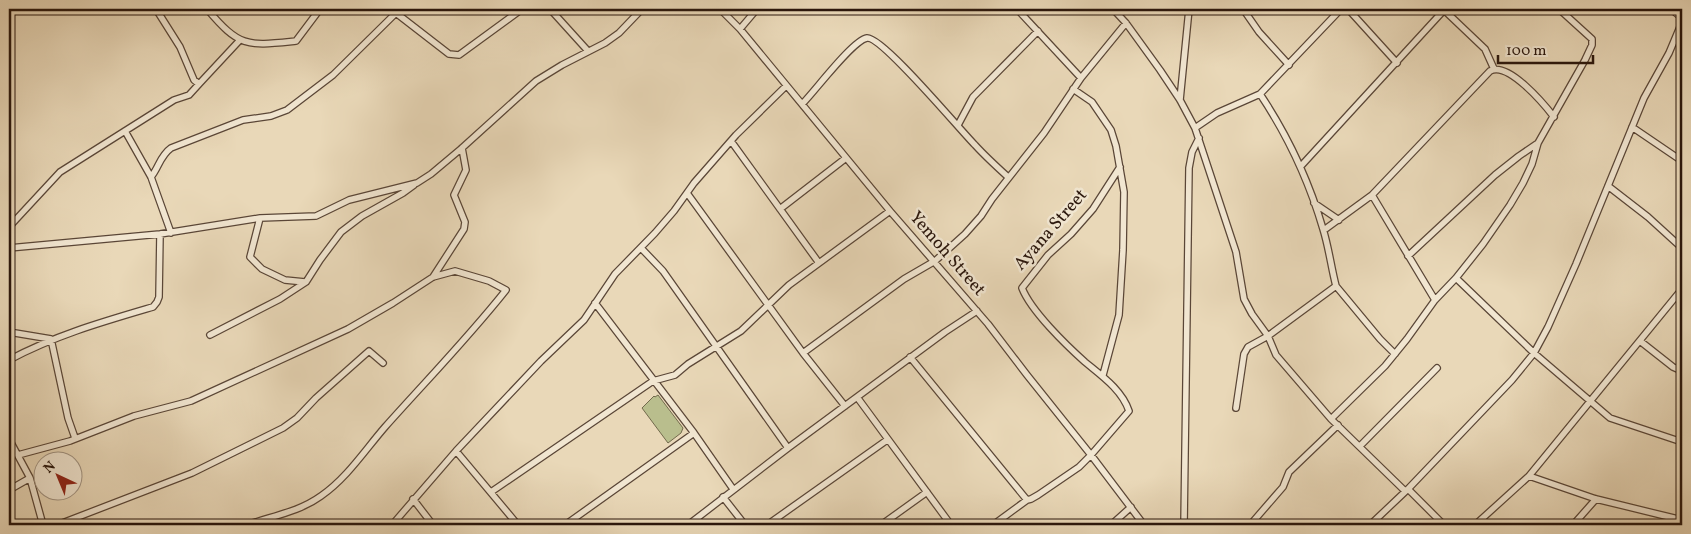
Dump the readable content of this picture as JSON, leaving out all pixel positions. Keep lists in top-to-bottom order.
{
  "streets": {
    "street": ["Ayana Street", "Yemoh Street"]
  },
  "scale_bar": "100 m",
  "north": "top left"
}
